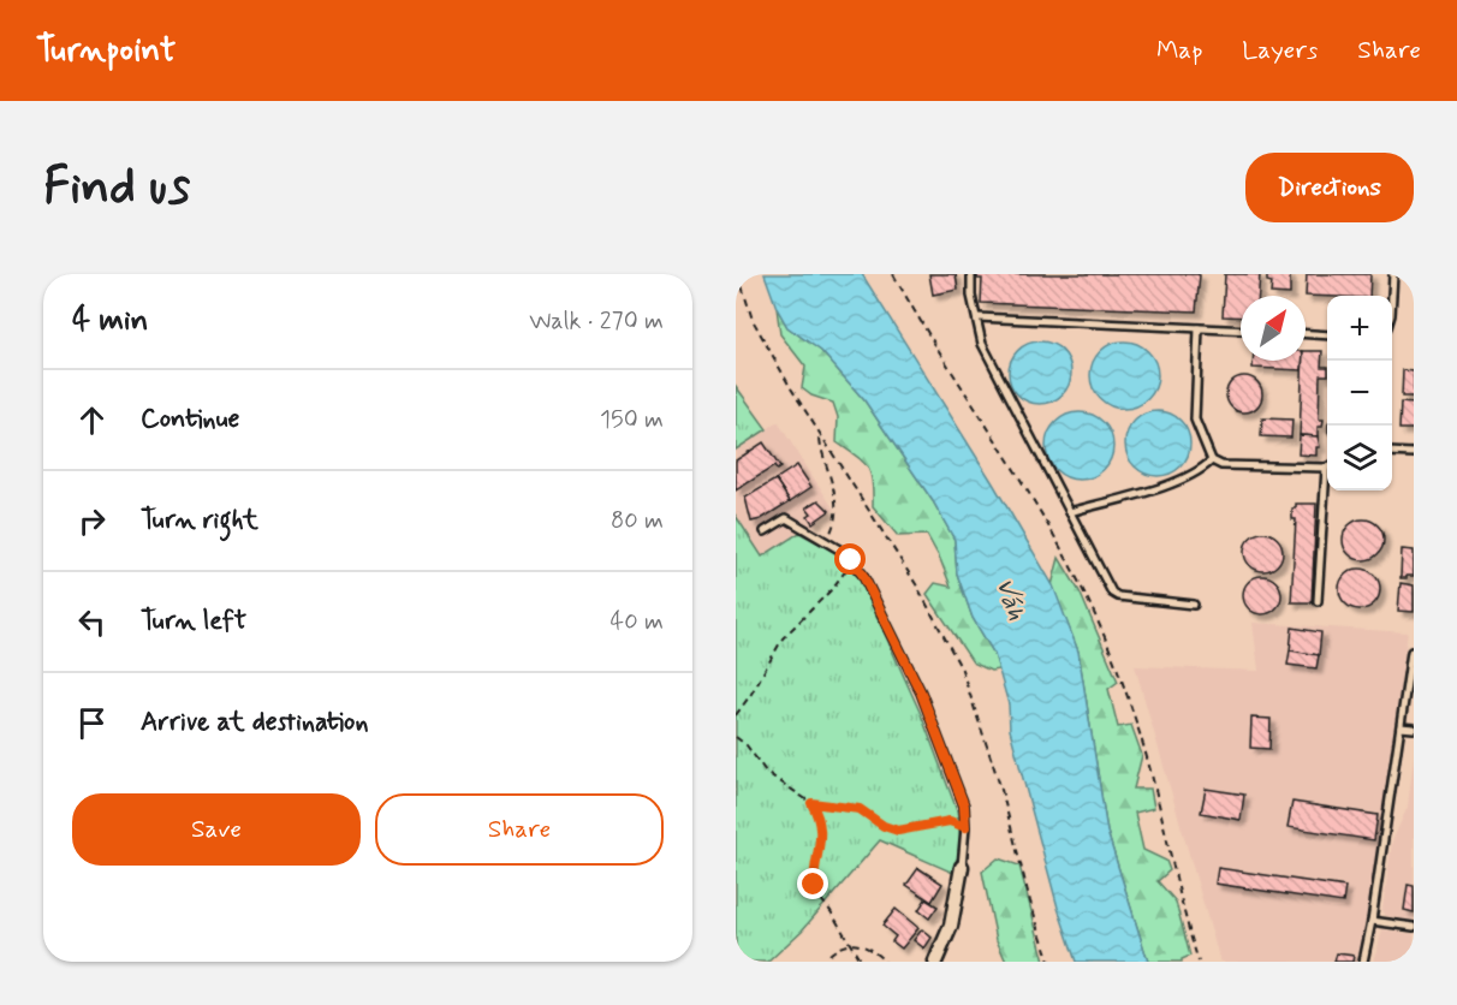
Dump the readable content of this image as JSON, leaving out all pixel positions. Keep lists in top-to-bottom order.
{
  "water": ["Váh"],
  "north": "top right",
  "page": {
    "header": "Turnpoint",
    "nav": ["Map", "Layers", "Share"],
    "buttons": [
      "Directions",
      ["Save", "Share"]
    ],
    "title": "Find us",
    "heading": ["4 min", "Walk · 270 m"],
    "map_buttons": ["+", "−"],
    "list": [
      ["Continue", "150 m"],
      ["Turn right", "80 m"],
      ["Turn left", "40 m"],
      "Arrive at destination"
    ]
  }
}
